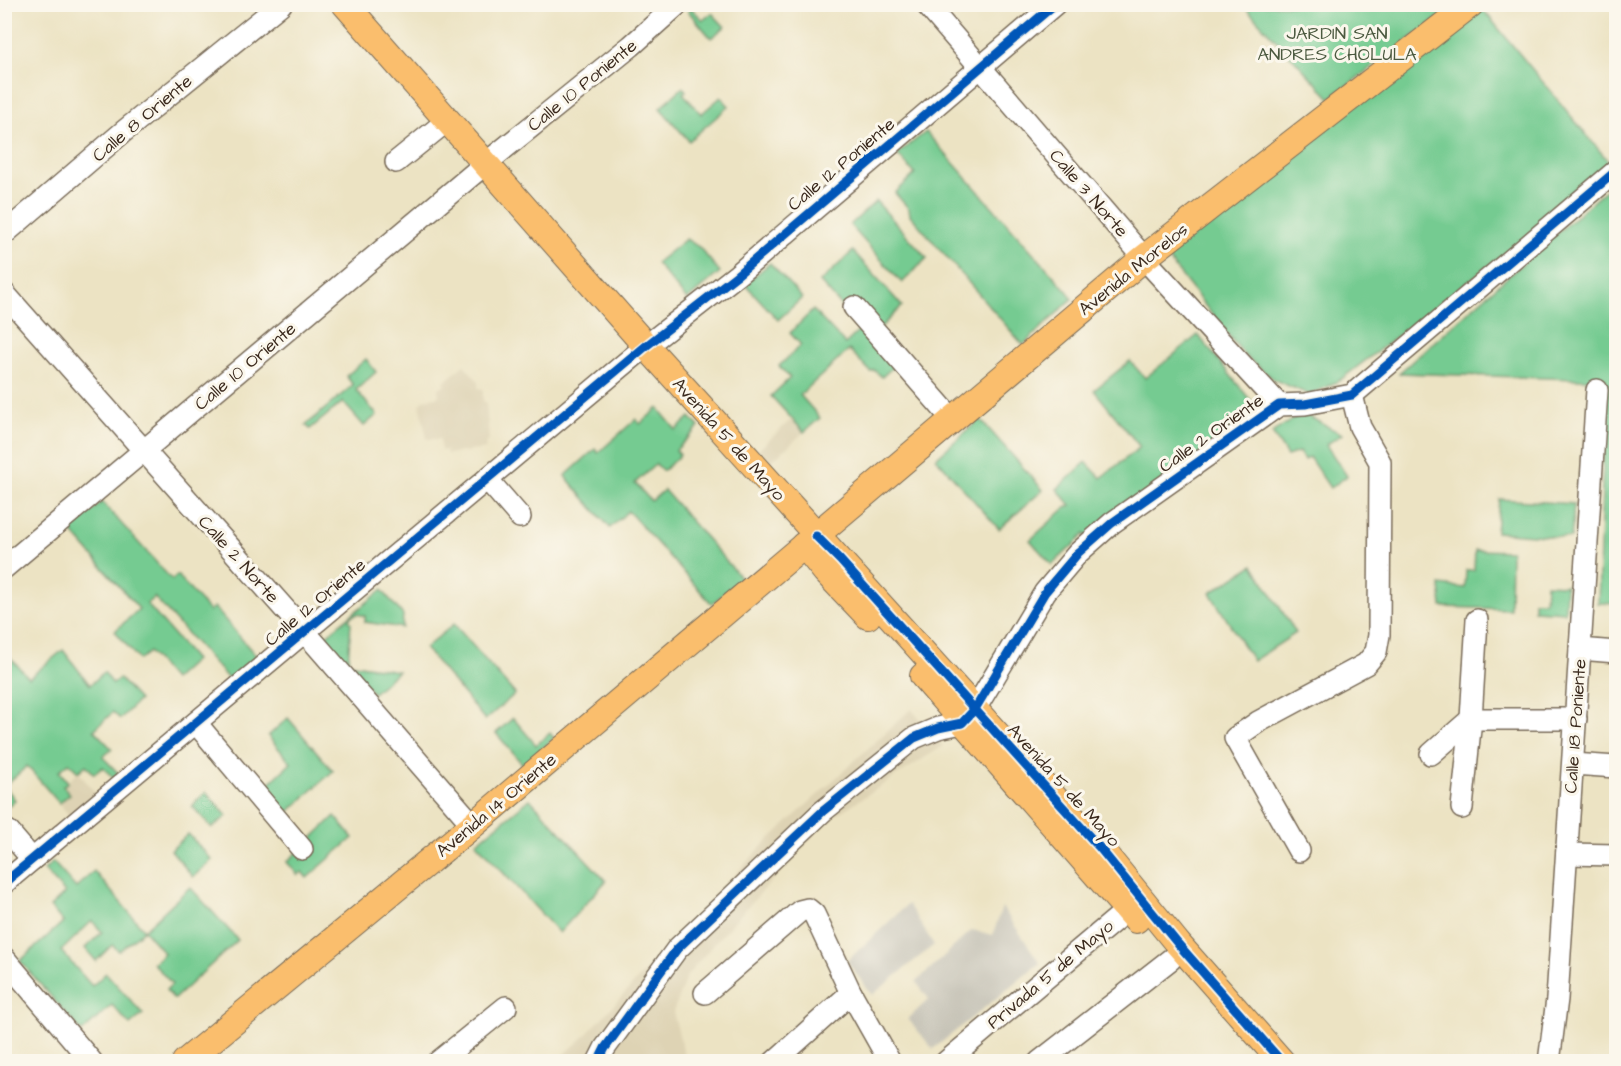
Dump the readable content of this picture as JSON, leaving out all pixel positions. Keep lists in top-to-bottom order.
{
  "streets": {
    "main road": ["Avenida Morelos", "Avenida 5 de Mayo", "Avenida 14 Oriente"],
    "street": [
      "Calle 10 Poniente",
      "Calle 8 Oriente",
      "Calle 12 Poniente",
      "Calle 3 Norte",
      "Calle 10 Oriente",
      "Calle 2 Oriente",
      "Calle 2 Norte",
      "Calle 12 Oriente",
      "Calle 18 Poniente",
      "Privada 5 de Mayo"
    ]
  },
  "crossings": [
    ["Calle 10 Poniente", "Calle 10 Oriente"],
    ["Calle 10 Poniente", "Avenida 5 de Mayo"],
    ["Calle 12 Poniente", "Calle 3 Norte"],
    ["Calle 12 Poniente", "Avenida 5 de Mayo"],
    ["Calle 12 Poniente", "Calle 12 Oriente"],
    ["Calle 3 Norte", "Avenida Morelos"],
    ["Calle 3 Norte", "Calle 2 Oriente"],
    ["Avenida Morelos", "Avenida 5 de Mayo"],
    ["Avenida Morelos", "Avenida 14 Oriente"],
    ["Calle 10 Oriente", "Avenida 5 de Mayo"],
    ["Calle 10 Oriente", "Calle 2 Norte"],
    ["Calle 2 Oriente", "Avenida 5 de Mayo"],
    ["Avenida 5 de Mayo", "Calle 12 Oriente"],
    ["Avenida 5 de Mayo", "Avenida 14 Oriente"],
    ["Avenida 5 de Mayo", "Privada 5 de Mayo"],
    ["Calle 2 Norte", "Calle 12 Oriente"],
    ["Calle 2 Norte", "Avenida 14 Oriente"]
  ],
  "parks": ["JARDIN SAN ANDRES CHOLULA"]
}
